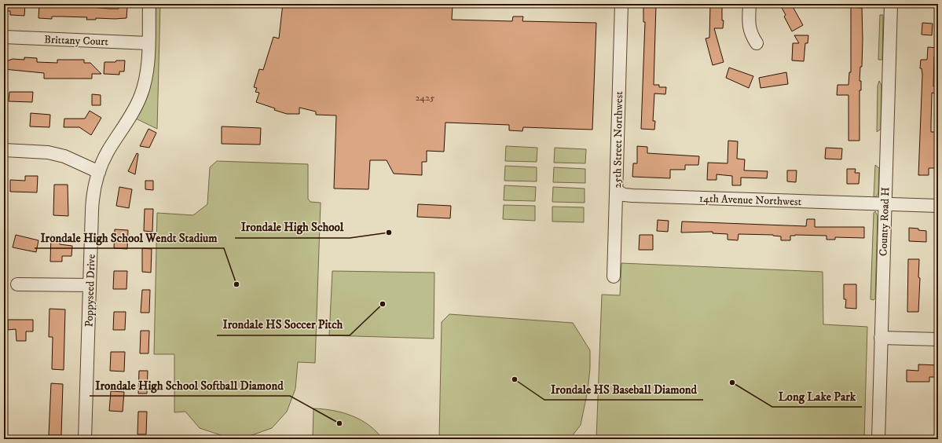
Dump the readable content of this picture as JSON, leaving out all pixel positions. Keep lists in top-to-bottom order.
{
  "streets": {
    "street": [
      "Brittany Court",
      "25th Street Northwest",
      "14th Avenue Northwest",
      "County Road H",
      "Poppyseed Drive"
    ]
  },
  "crossings": [
    ["Brittany Court", "Poppyseed Drive"],
    ["25th Street Northwest", "14th Avenue Northwest"],
    ["14th Avenue Northwest", "County Road H"]
  ],
  "places": [
    "Irondale High School",
    "Irondale High School Wendt Stadium",
    "Irondale HS Soccer Pitch",
    "Irondale HS Baseball Diamond",
    "Long Lake Park",
    "Irondale High School Softball Diamond"
  ],
  "house_numbers": ["2425"]
}
